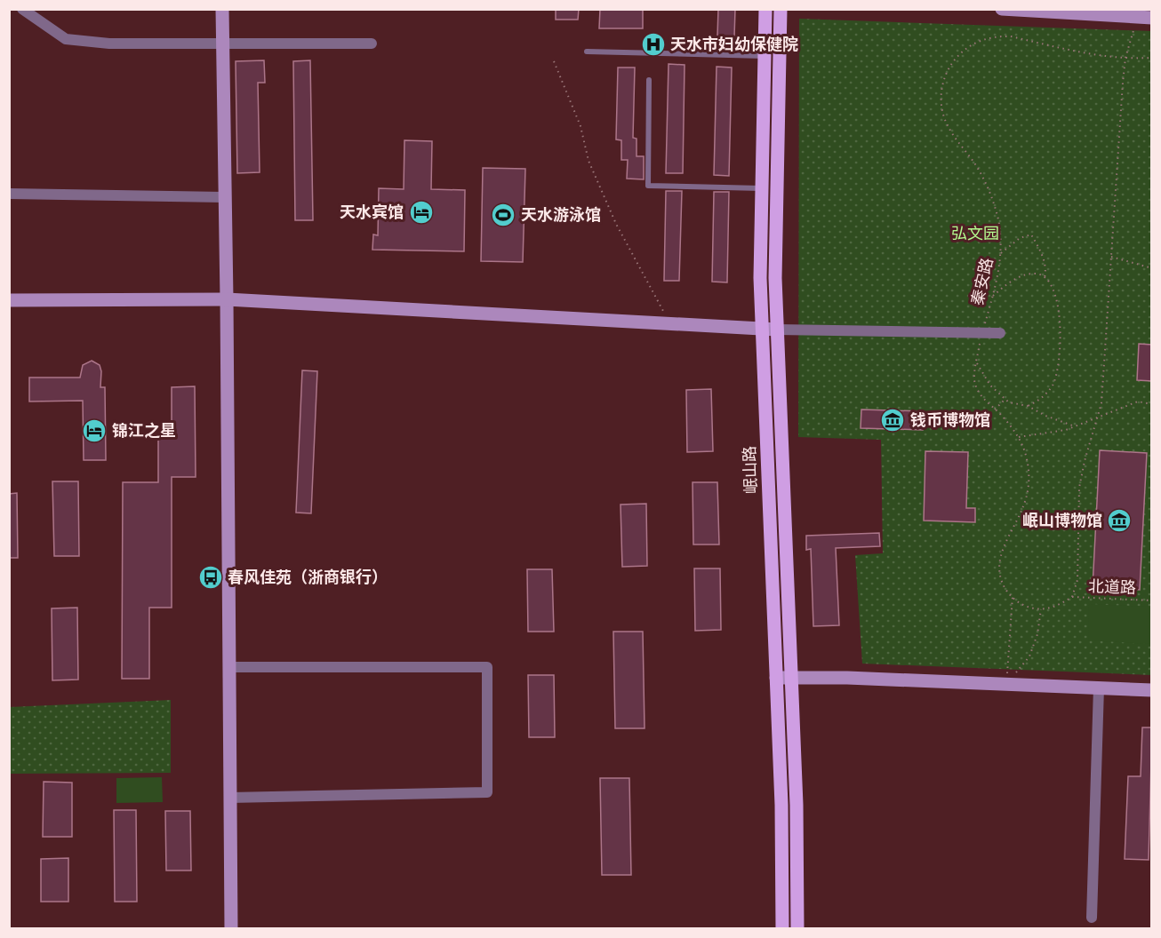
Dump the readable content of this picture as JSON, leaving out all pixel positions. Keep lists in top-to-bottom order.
{
  "streets": {
    "main road": ["岷山路"],
    "path": ["秦安路", "北道路"]
  },
  "parks": ["弘文园"],
  "places": {
    "hospital": ["天水市妇幼保健院"],
    "hotel": ["天水宾馆", "锦江之星"],
    "sports": ["天水游泳馆"],
    "museum": ["钱币博物馆", "岷山博物馆"],
    "bus stop": ["春风佳苑（浙商银行）"]
  }
}
